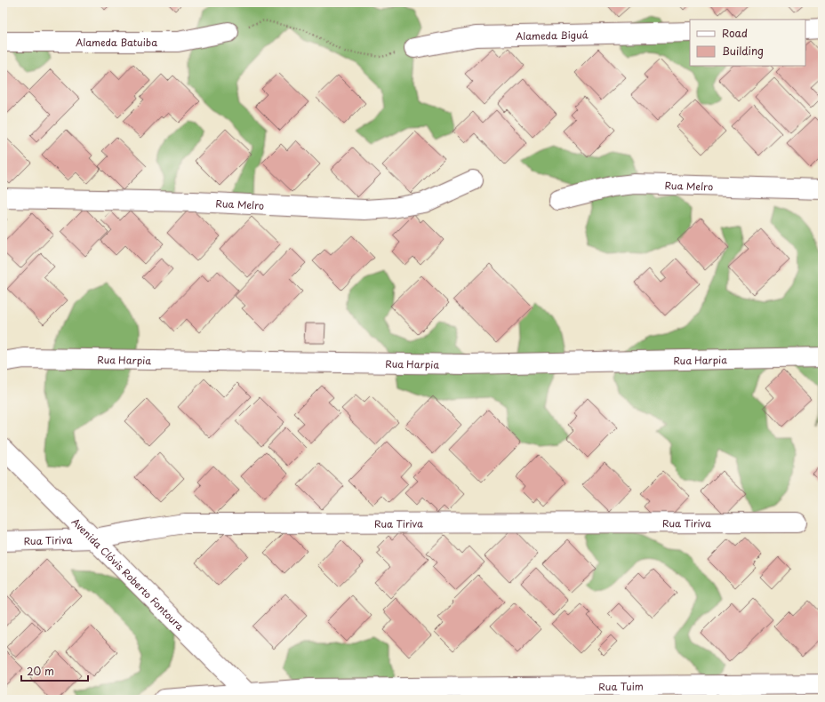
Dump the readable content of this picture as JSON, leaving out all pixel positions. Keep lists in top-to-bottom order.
{
  "streets": {
    "street": [
      "Alameda Biguá",
      "Alameda Batuiba",
      "Rua Melro",
      "Rua Harpia",
      "Rua Tiriva",
      "Avenida Clóvis Roberto Fontoura",
      "Rua Tuim"
    ]
  },
  "crossings": [
    ["Rua Tiriva", "Avenida Clóvis Roberto Fontoura"],
    ["Avenida Clóvis Roberto Fontoura", "Rua Tuim"]
  ],
  "legend": ["Road", "Building"],
  "scale_bar": "20 m"
}
